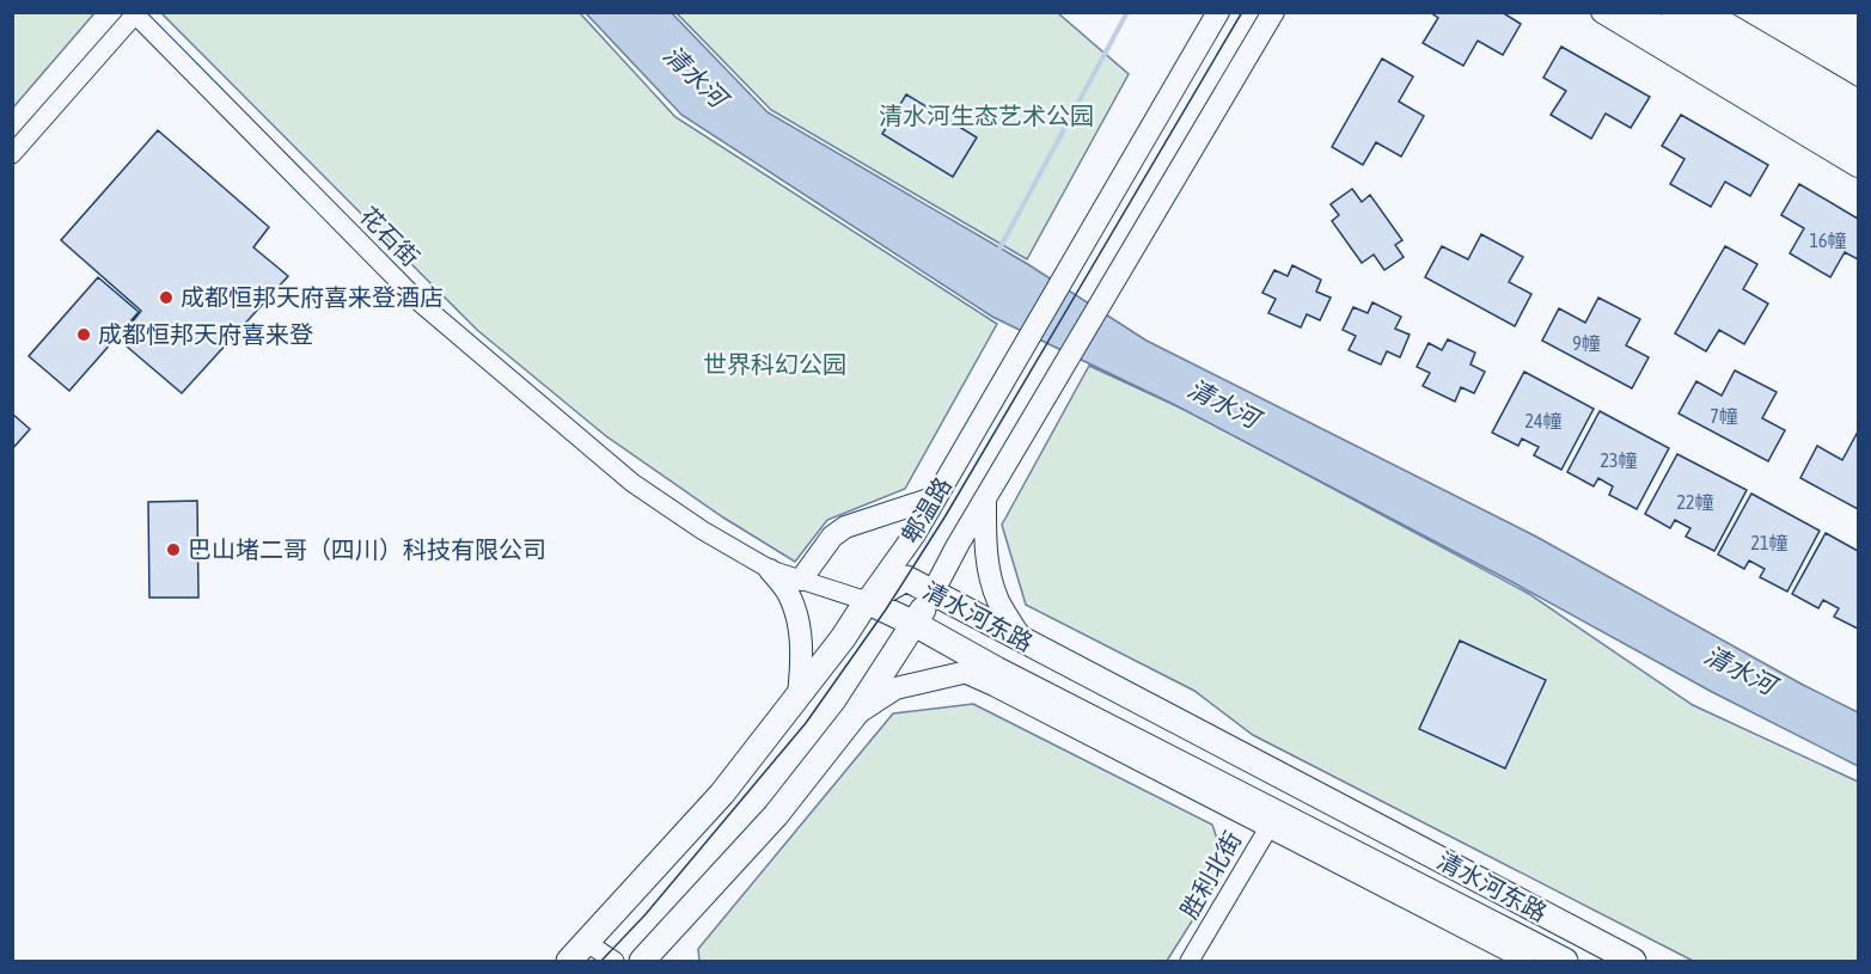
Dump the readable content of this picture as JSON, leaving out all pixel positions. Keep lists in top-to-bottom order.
{
  "streets": {
    "highway": ["郫温路", "清水河东路"],
    "street": ["花石街", "胜利北街"]
  },
  "crossings": [
    ["花石街", "郫温路"],
    ["花石街", "清水河东路"],
    ["郫温路", "清水河东路"],
    ["清水河东路", "胜利北街"]
  ],
  "water": ["清水河"],
  "parks": ["清水河生态艺术公园", "世界科幻公园"],
  "places": ["成都恒邦天府喜来登酒店", "成都恒邦天府喜来登", "巴山堵二哥（四川）科技有限公司"],
  "house_numbers": [
    "16幢",
    "9幢",
    "7幢",
    "24幢",
    "23幢",
    "22幢",
    "21幢"
  ]
}
